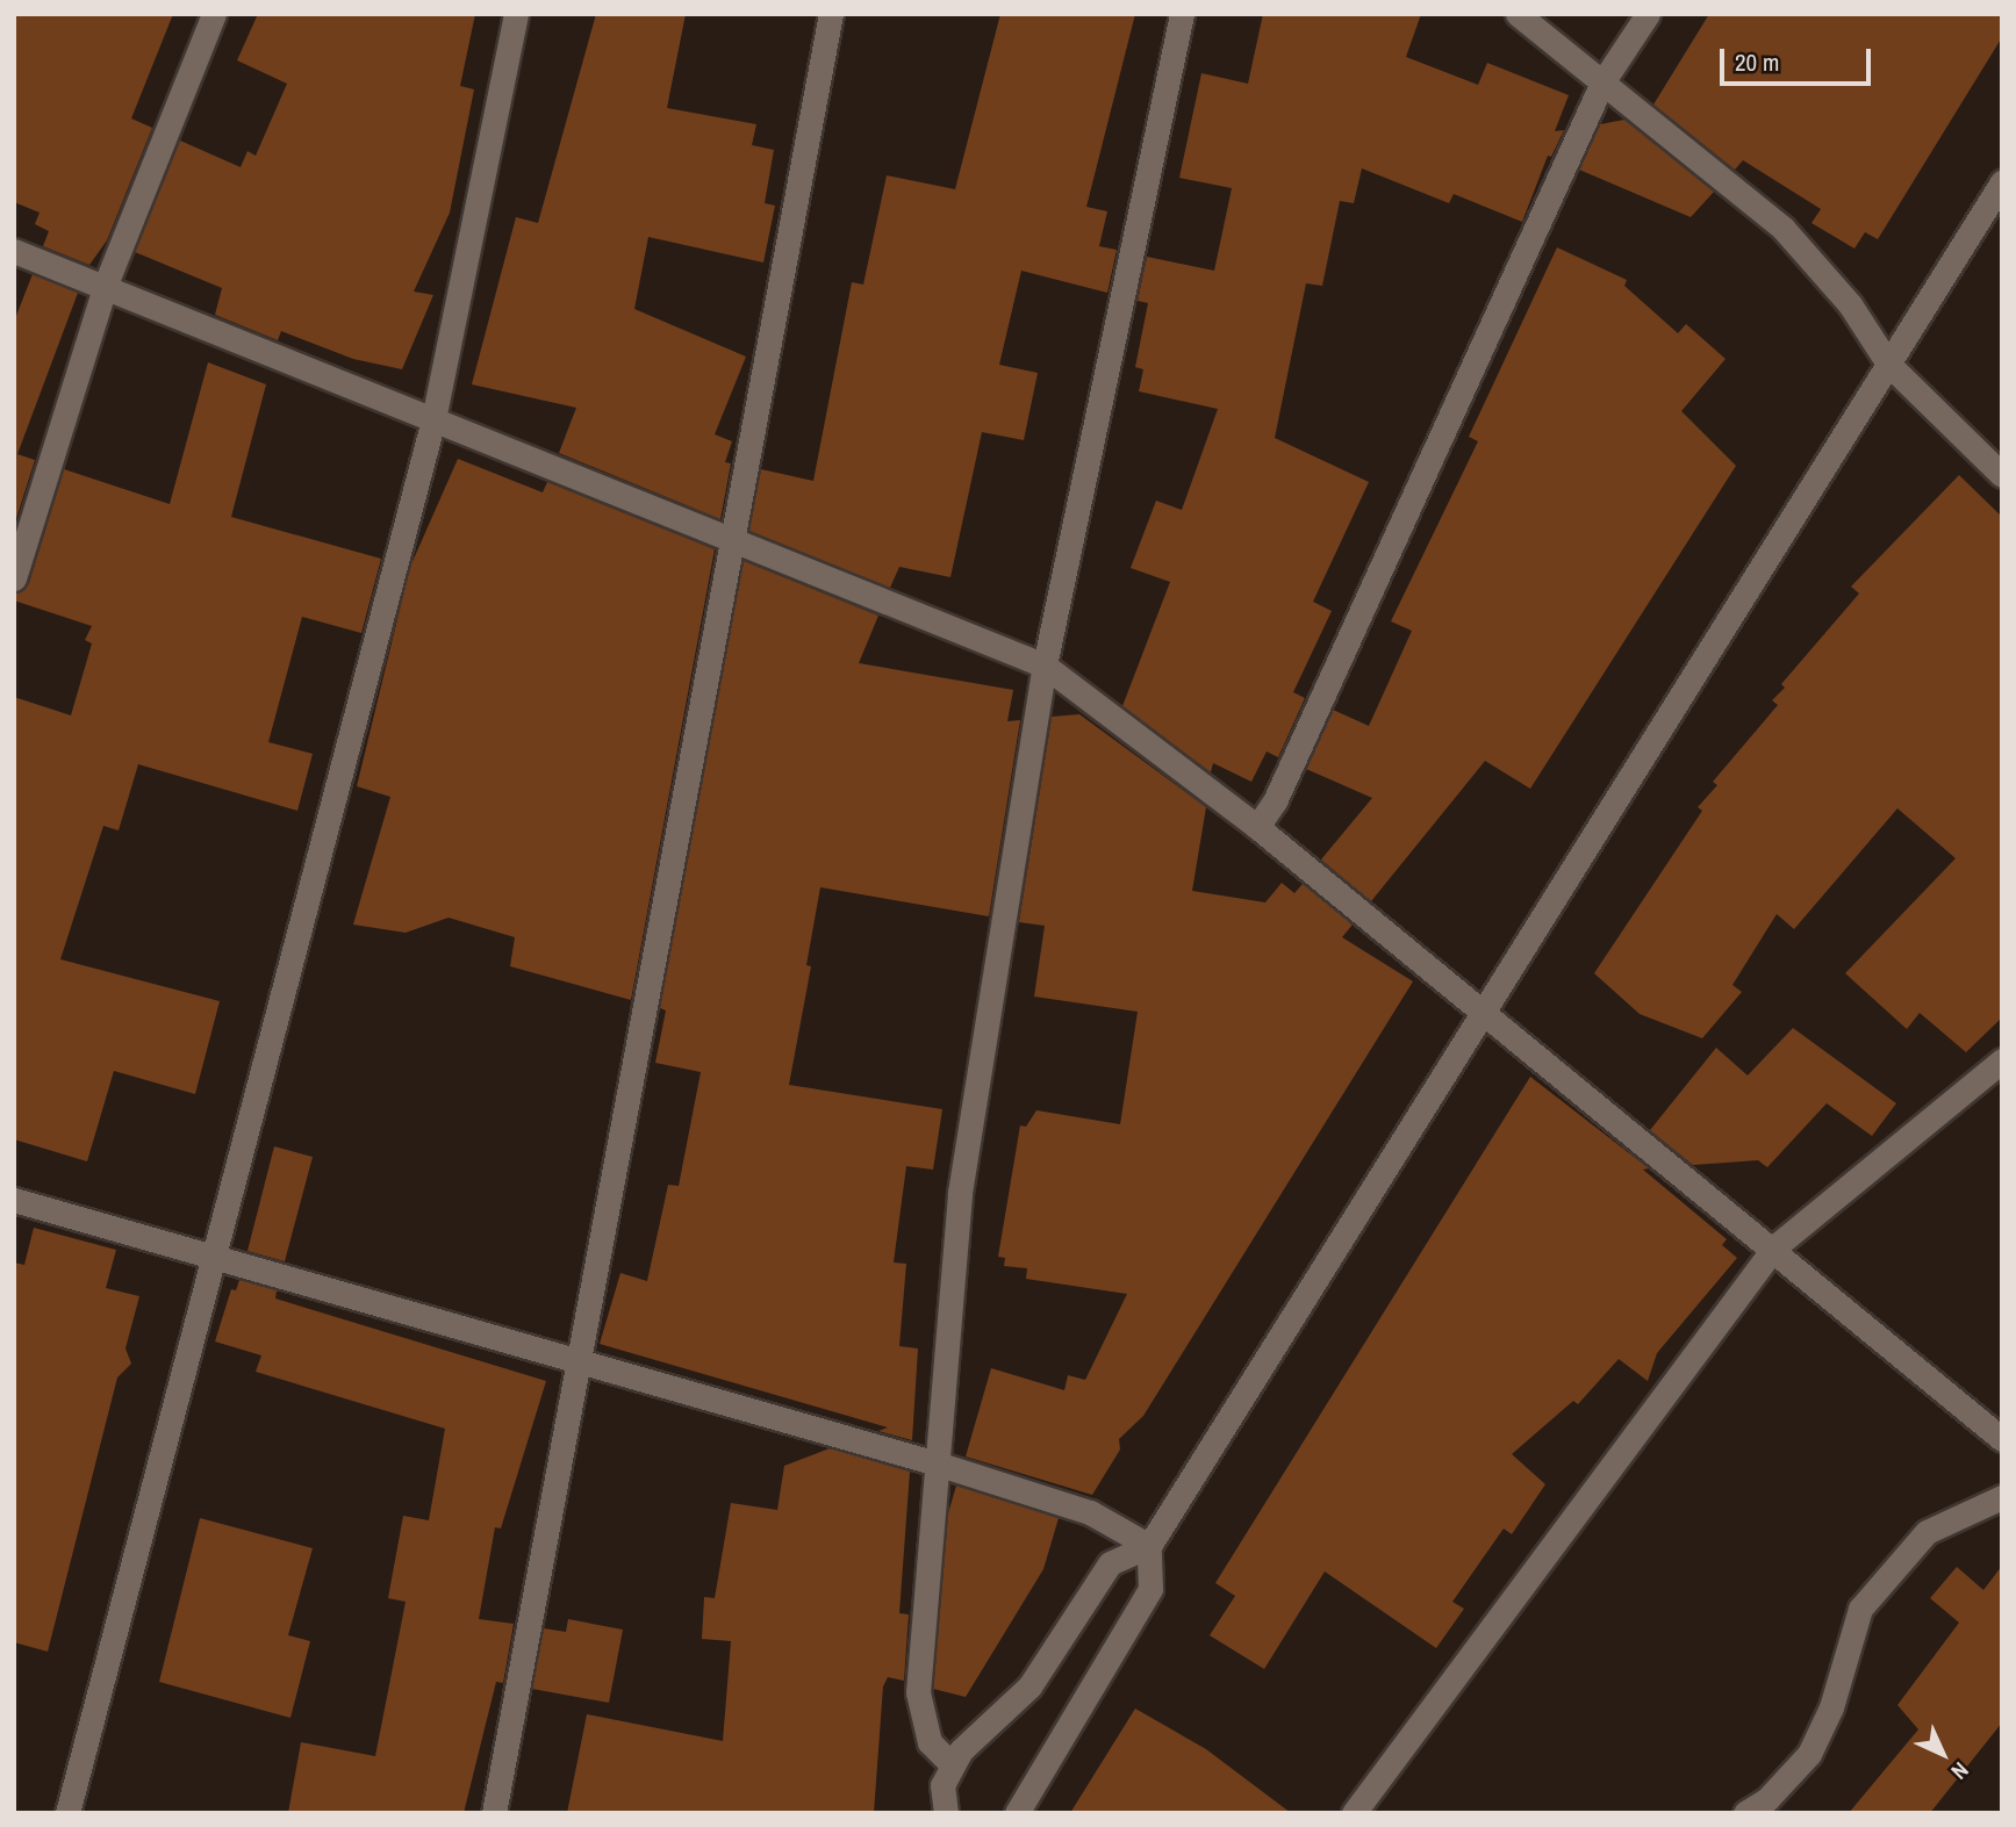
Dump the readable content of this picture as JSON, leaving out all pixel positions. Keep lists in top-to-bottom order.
{
  "scale_bar": "20 m",
  "north": "bottom right"
}
